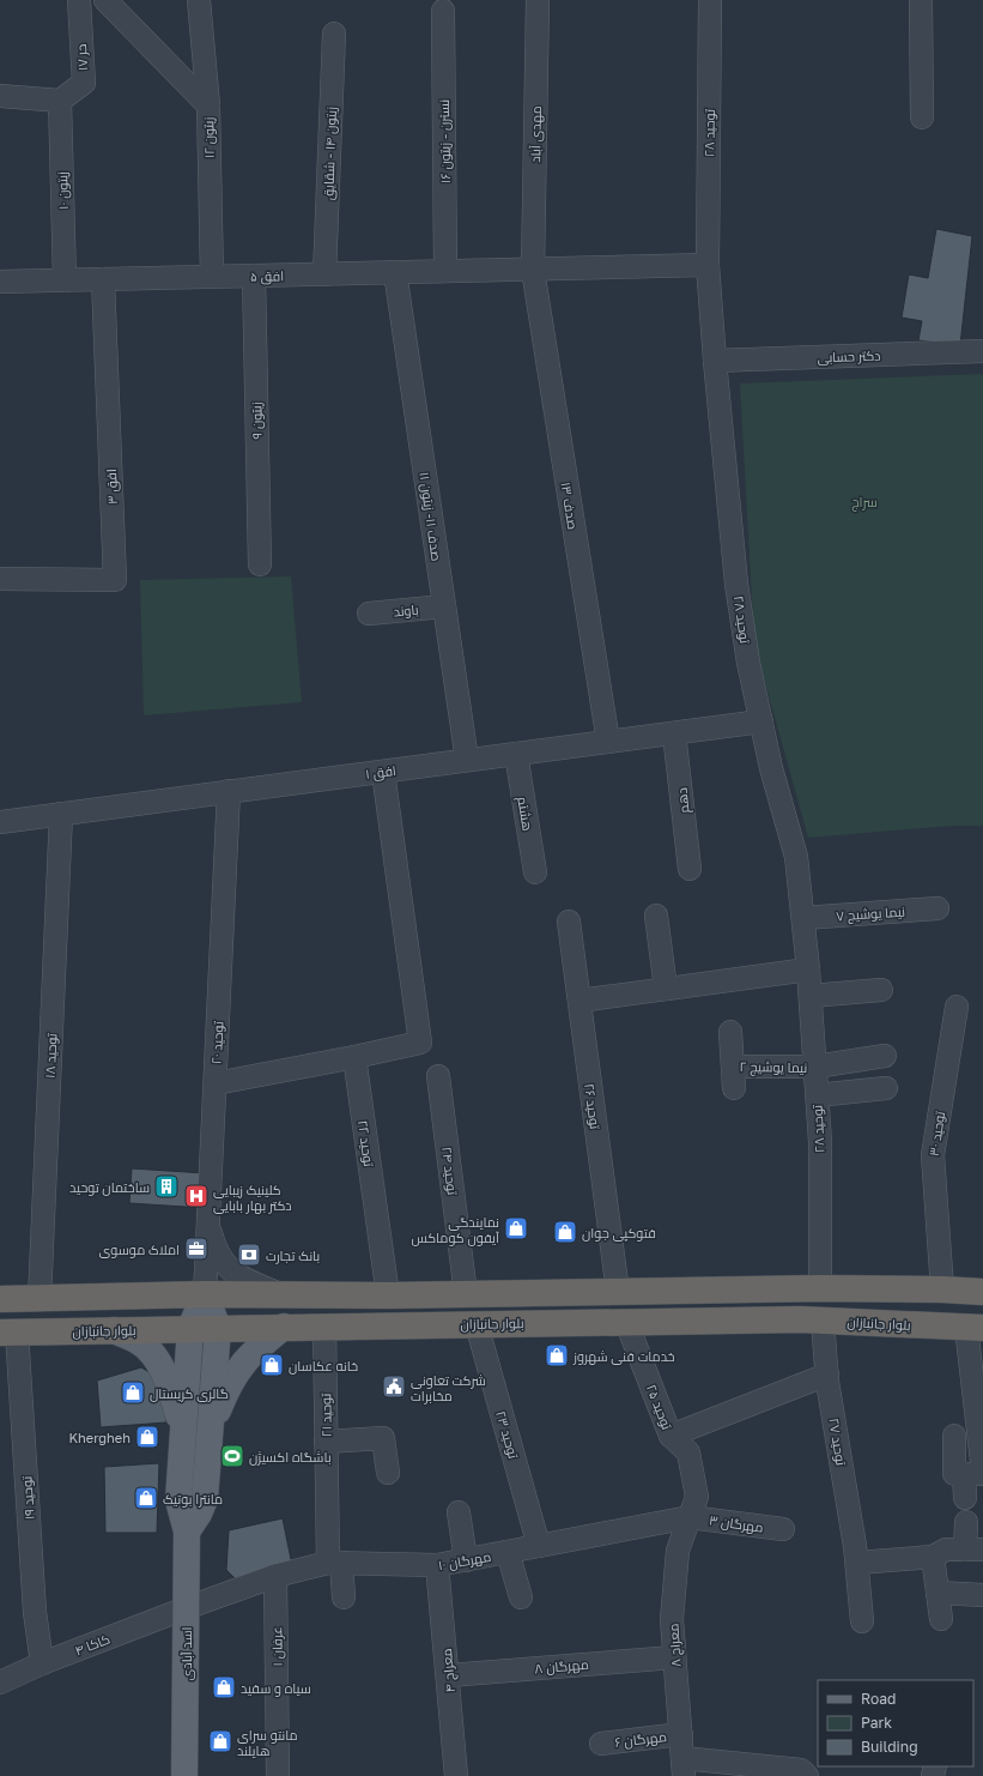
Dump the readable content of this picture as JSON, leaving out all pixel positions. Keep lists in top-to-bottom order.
{
  "streets": {
    "highway": ["بلوار جانبازان"],
    "main road": ["اسد آبادی"],
    "street": [
      "حر ۱۷",
      "توحید ۲۸",
      "مهدی آباد",
      "زیتون ۱۲",
      "نسترن - زیتون ۱۶",
      "زیتون ۱۴ - شقایق",
      "زیتون ۱۰",
      "افق ۵",
      "دکتر حسابی",
      "زیتون ۹",
      "افق ۳",
      "صدف ۱۳",
      "صدف ۱۱- زیتون ۱۱",
      "باوند",
      "افق ۱",
      "دهم",
      "هشتم",
      "نیما یوشیج ۷",
      "توحید ۲۰",
      "توحید ۱۸",
      "نیما یوشیج ۲",
      "توحید ۲۶",
      "توحید ۳۰",
      "توحید ۲۲",
      "توحید ۲۴",
      "توحید ۲۵",
      "توحید ۲۱",
      "توحید ۲۳",
      "توحید ۲۷",
      "توحید ۱۹",
      "مهرگان ۳",
      "مهرگان ۱۰",
      "کاکا ۴",
      "معراج ۸",
      "عرفان ۱",
      "مهرگان ۸",
      "معراج ۴",
      "مهرگان ۶"
    ]
  },
  "crossings": [
    ["حر ۱۷", "زیتون ۱۰"],
    ["توحید ۲۸", "دکتر حسابی"],
    ["توحید ۲۸", "افق ۱"],
    ["توحید ۲۸", "نیما یوشیج ۷"],
    ["توحید ۲۸", "نیما یوشیج ۲"],
    ["مهدی آباد", "افق ۵"],
    ["مهدی آباد", "صدف ۱۳"],
    ["زیتون ۱۲", "افق ۵"],
    ["نسترن - زیتون ۱۶", "افق ۵"],
    ["زیتون ۱۴ - شقایق", "افق ۵"],
    ["زیتون ۱۰", "افق ۵"],
    ["افق ۵", "زیتون ۹"],
    ["افق ۵", "افق ۳"],
    ["افق ۵", "صدف ۱۳"],
    ["افق ۵", "صدف ۱۱- زیتون ۱۱"],
    ["صدف ۱۳", "افق ۱"],
    ["صدف ۱۱- زیتون ۱۱", "باوند"],
    ["صدف ۱۱- زیتون ۱۱", "افق ۱"],
    ["افق ۱", "دهم"],
    ["افق ۱", "هشتم"],
    ["افق ۱", "توحید ۲۰"],
    ["افق ۱", "توحید ۱۸"],
    ["توحید ۲۰", "اسد آبادی"],
    ["بلوار جانبازان", "توحید ۲۵"],
    ["بلوار جانبازان", "توحید ۲۱"],
    ["بلوار جانبازان", "توحید ۲۳"],
    ["بلوار جانبازان", "توحید ۲۷"],
    ["بلوار جانبازان", "توحید ۱۹"],
    ["بلوار جانبازان", "اسد آبادی"],
    ["توحید ۲۵", "مهرگان ۳"],
    ["توحید ۲۵", "مهرگان ۱۰"],
    ["توحید ۲۵", "معراج ۸"],
    ["توحید ۲۱", "مهرگان ۱۰"],
    ["توحید ۲۳", "مهرگان ۱۰"],
    ["توحید ۱۹", "کاکا ۴"],
    ["مهرگان ۳", "مهرگان ۱۰"],
    ["مهرگان ۳", "معراج ۸"],
    ["مهرگان ۱۰", "کاکا ۴"],
    ["مهرگان ۱۰", "معراج ۸"],
    ["مهرگان ۱۰", "عرفان ۱"],
    ["مهرگان ۱۰", "اسد آبادی"],
    ["مهرگان ۱۰", "معراج ۴"],
    ["کاکا ۴", "اسد آبادی"],
    ["معراج ۸", "مهرگان ۸"],
    ["معراج ۸", "مهرگان ۶"],
    ["مهرگان ۸", "معراج ۴"]
  ],
  "parks": ["سراج"],
  "places": {
    "building": ["ساختمان توحید"],
    "hospital": ["کلینیک زیبایی دکتر بهار بابایی"],
    "shop": [
      "نمایندگی آیفون کوماکس",
      "فتوکپی جوان",
      "خدمات فنی شهروز",
      "خانه عکاسان",
      "گالری کریستال",
      "Khergheh",
      "مانترا بوتیک",
      "سیاه و سفید",
      "مانتو سرای هایلند"
    ],
    "office": ["املاک موسوی"],
    "bank": ["بانک تجارت"],
    "public building": ["شرکت تعاونی مخابرات"],
    "sports": ["باشگاه اکسیژن"]
  },
  "legend": ["Road", "Park", "Building"]
}
